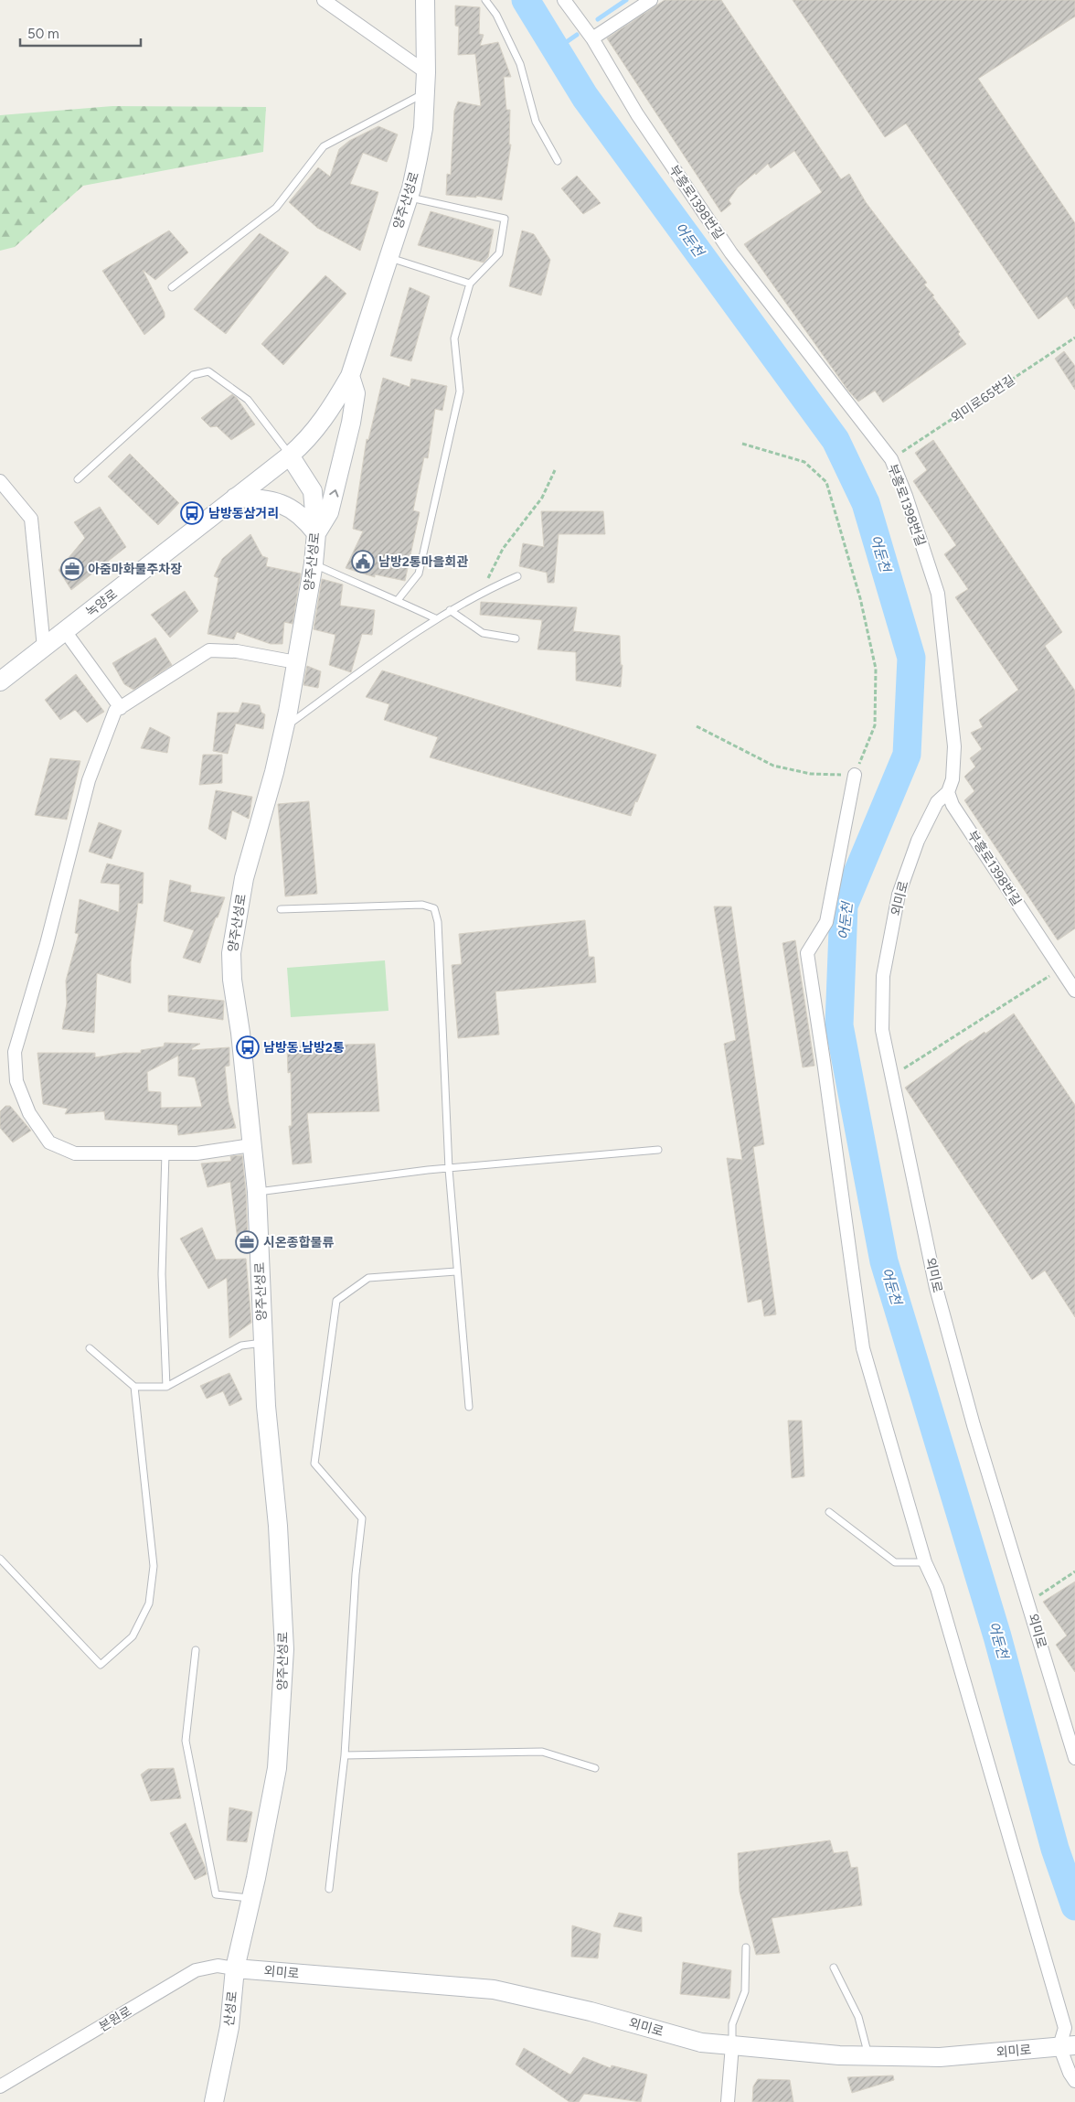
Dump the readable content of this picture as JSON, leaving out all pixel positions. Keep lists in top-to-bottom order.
{
  "streets": {
    "street": [
      "양주산성로",
      "부흥로1398번길",
      "녹양로",
      "외미로",
      "산성로",
      "본원로"
    ],
    "path": ["외미로65번길"]
  },
  "crossings": [
    ["양주산성로", "녹양로"],
    ["양주산성로", "산성로"],
    ["부흥로1398번길", "외미로65번길"],
    ["부흥로1398번길", "외미로"],
    ["외미로", "산성로"],
    ["외미로", "본원로"],
    ["산성로", "본원로"]
  ],
  "water": ["어둔천"],
  "places": {
    "bus stop": ["남방동삼거리", "남방동.남방2통"],
    "public building": ["남방2통마을회관"],
    "office": ["아줌마화물주차장", "시온종합물류"]
  },
  "scale_bar": "50 m"
}
